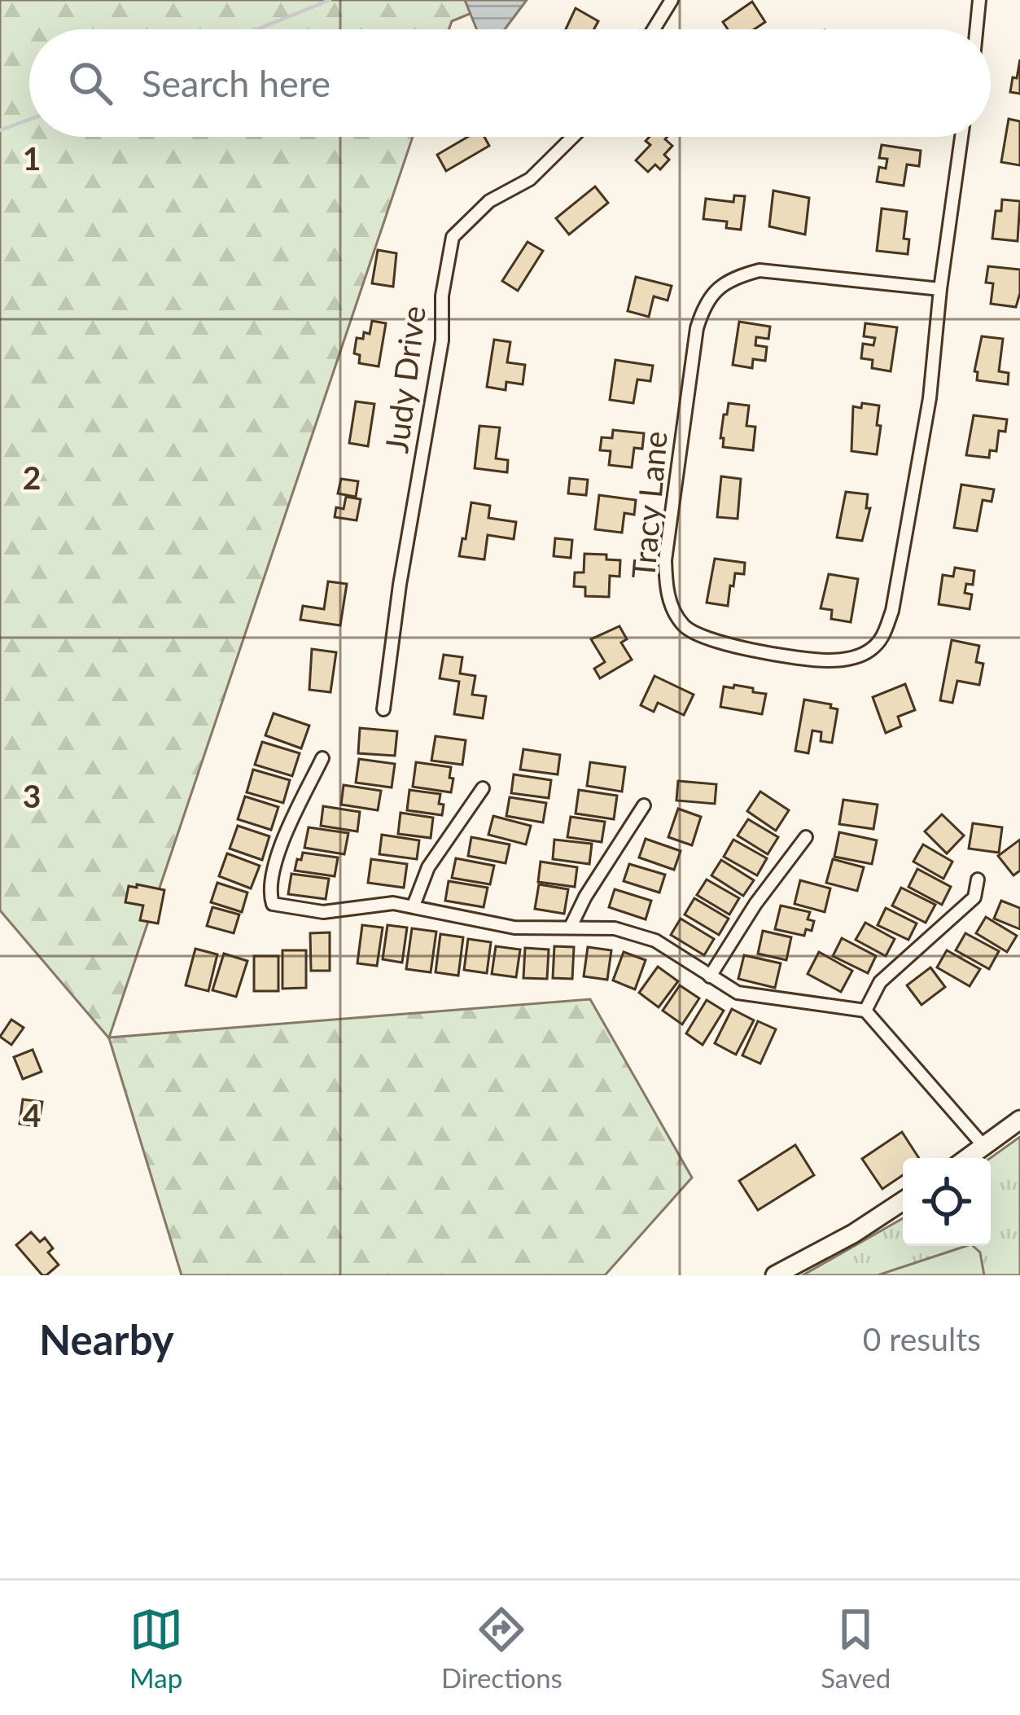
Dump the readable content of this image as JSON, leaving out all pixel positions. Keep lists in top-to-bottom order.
{
  "streets": {
    "street": ["Judy Drive", "Tracy Lane"]
  },
  "page": {
    "search": "Search here",
    "heading": ["Nearby", "0 results"],
    "nav": ["Map", "Directions", "Saved"]
  },
  "grid": {
    "rows": [
      "1",
      "2",
      "3",
      "4"
    ]
  }
}
